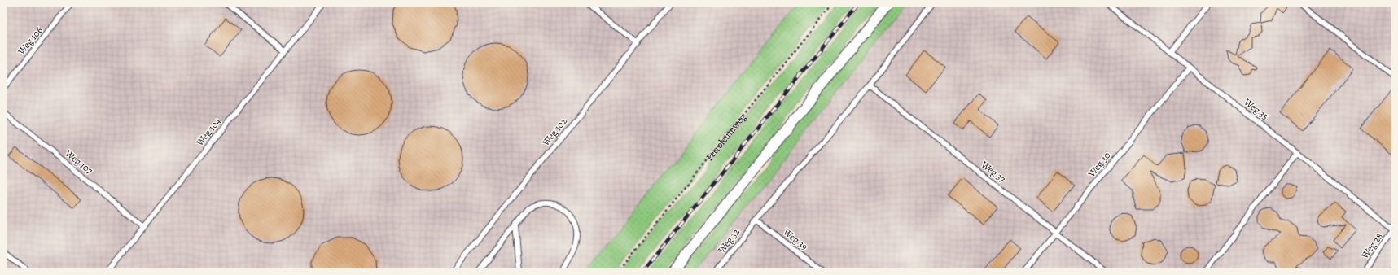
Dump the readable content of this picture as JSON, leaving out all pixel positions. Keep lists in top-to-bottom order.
{
  "streets": {
    "lane": [
      "Weg 106",
      "Weg 35",
      "Weg 104",
      "Weg 102",
      "Weg 107",
      "Weg 30",
      "Weg 37",
      "Weg 39",
      "Weg 32",
      "Weg 28"
    ],
    "path": ["Petroleumweg"]
  },
  "crossings": [
    ["Weg 35", "Weg 30"],
    ["Weg 35", "Weg 28"],
    ["Weg 104", "Weg 107"],
    ["Weg 30", "Weg 37"],
    ["Weg 37", "Weg 32"],
    ["Weg 39", "Weg 32"]
  ]
}
